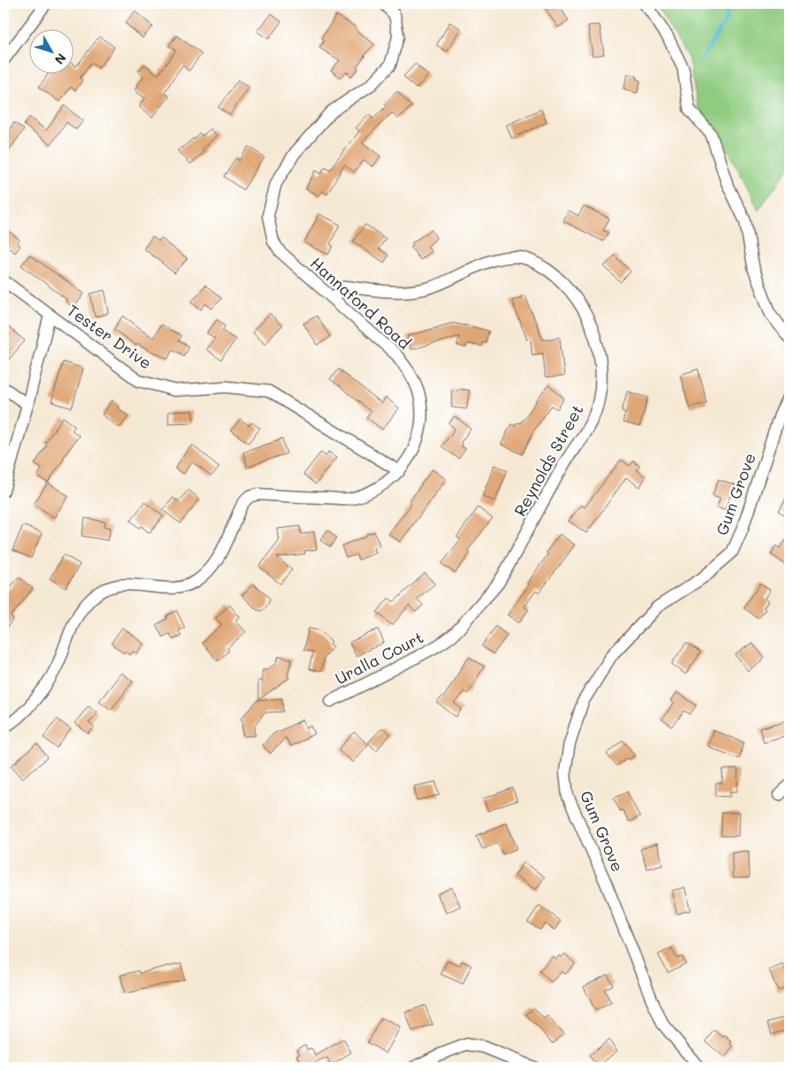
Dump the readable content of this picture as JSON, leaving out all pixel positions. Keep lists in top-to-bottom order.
{
  "streets": {
    "street": [
      "Hannaford Road",
      "Tester Drive",
      "Reynolds Street",
      "Gum Grove",
      "Uralla Court"
    ]
  },
  "crossings": [
    ["Hannaford Road", "Tester Drive"],
    ["Hannaford Road", "Reynolds Street"],
    ["Reynolds Street", "Uralla Court"]
  ],
  "north": "bottom right"
}
